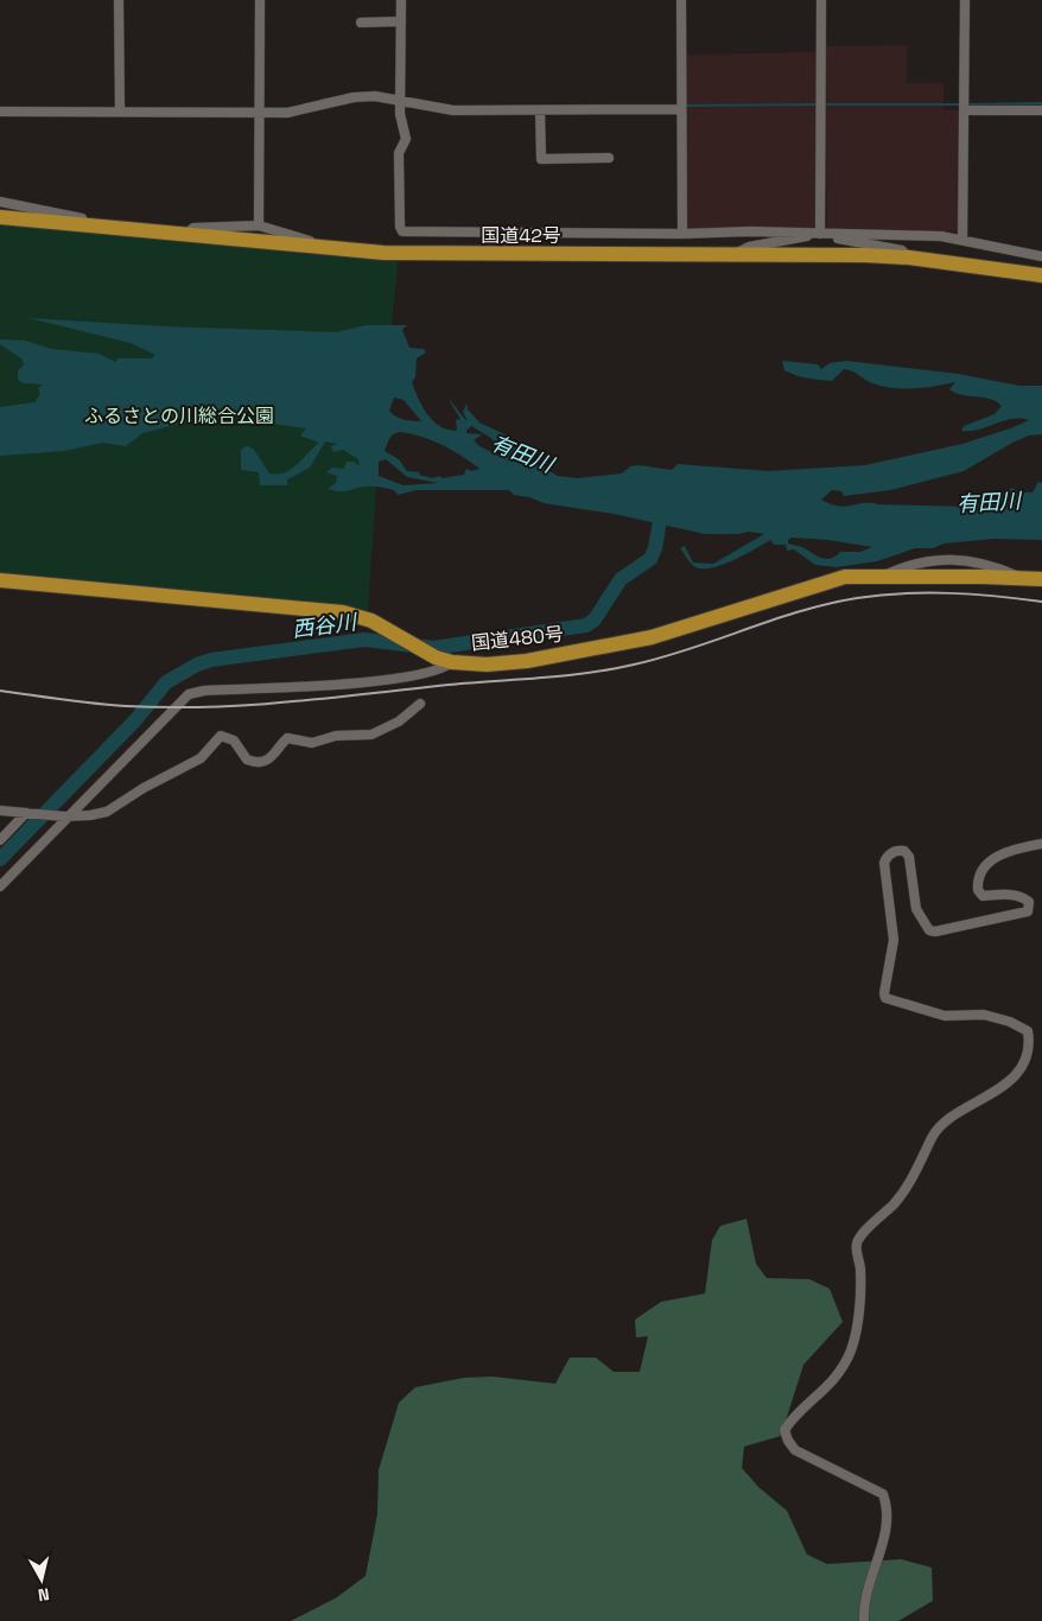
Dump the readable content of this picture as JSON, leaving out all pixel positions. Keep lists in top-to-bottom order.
{
  "streets": {
    "highway": ["国道42号", "国道480号"]
  },
  "water": ["有田川", "西谷川"],
  "parks": ["ふるさとの川総合公園"],
  "north": "bottom"
}
